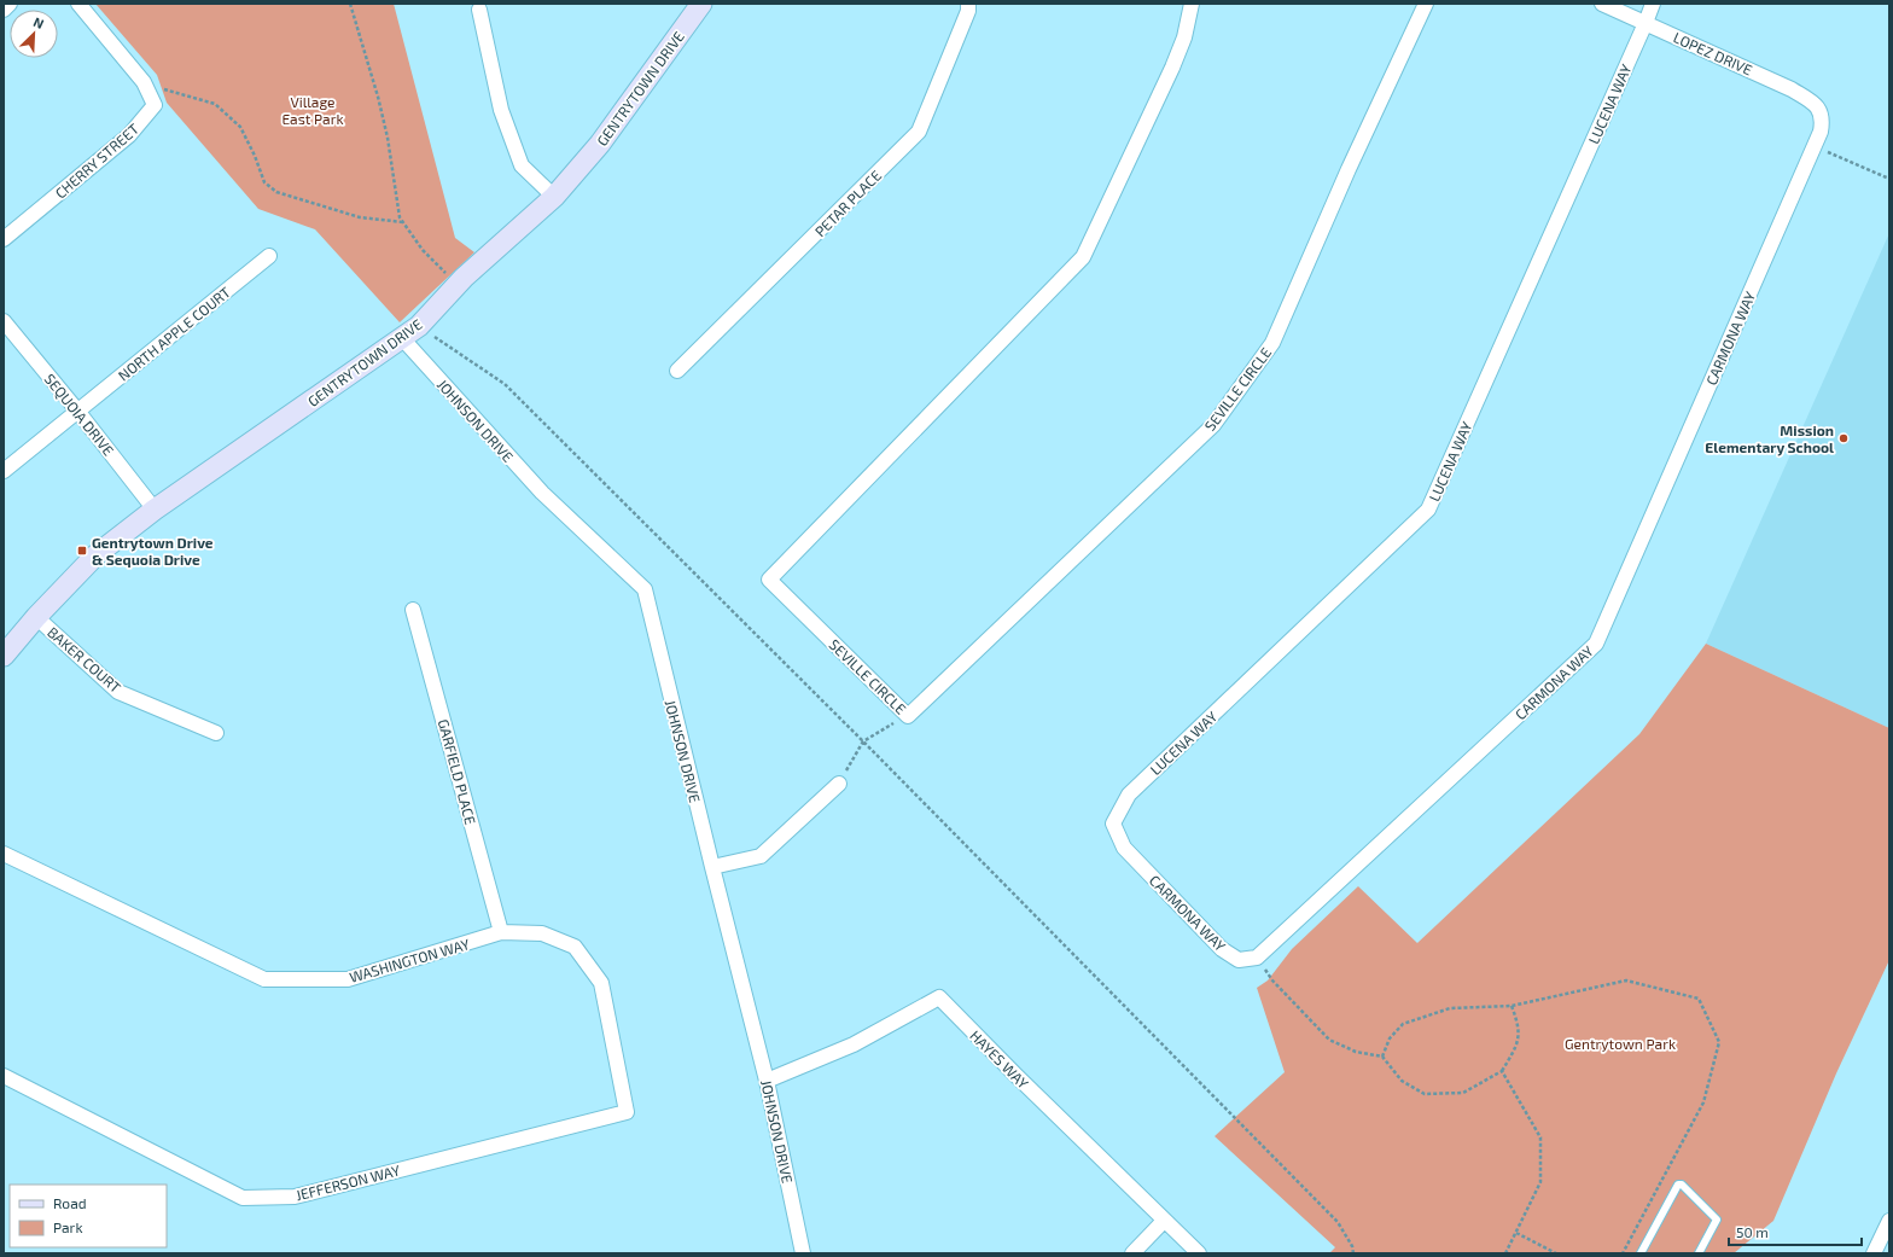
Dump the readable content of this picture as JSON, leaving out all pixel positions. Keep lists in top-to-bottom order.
{
  "streets": {
    "street": [
      "LOPEZ DRIVE",
      "GENTRYTOWN DRIVE",
      "LUCENA WAY",
      "CHERRY STREET",
      "PETAR PLACE",
      "NORTH APPLE COURT",
      "CARMONA WAY",
      "SEVILLE CIRCLE",
      "SEQUOIA DRIVE",
      "JOHNSON DRIVE",
      "BAKER COURT",
      "GARFIELD PLACE",
      "WASHINGTON WAY",
      "HAYES WAY",
      "JEFFERSON WAY"
    ]
  },
  "crossings": [
    ["LOPEZ DRIVE", "LUCENA WAY"],
    ["LOPEZ DRIVE", "CARMONA WAY"],
    ["GENTRYTOWN DRIVE", "SEQUOIA DRIVE"],
    ["GENTRYTOWN DRIVE", "JOHNSON DRIVE"],
    ["GENTRYTOWN DRIVE", "BAKER COURT"],
    ["LUCENA WAY", "CARMONA WAY"],
    ["NORTH APPLE COURT", "SEQUOIA DRIVE"],
    ["JOHNSON DRIVE", "HAYES WAY"],
    ["GARFIELD PLACE", "WASHINGTON WAY"],
    ["WASHINGTON WAY", "JEFFERSON WAY"]
  ],
  "parks": ["Village East Park", "Gentrytown Park"],
  "places": {
    "other": ["Mission Elementary School"],
    "transit": ["Gentrytown Drive & Sequoia Drive"]
  },
  "legend": ["Road", "Park"],
  "scale_bar": "50 m",
  "north": "top right"
}
